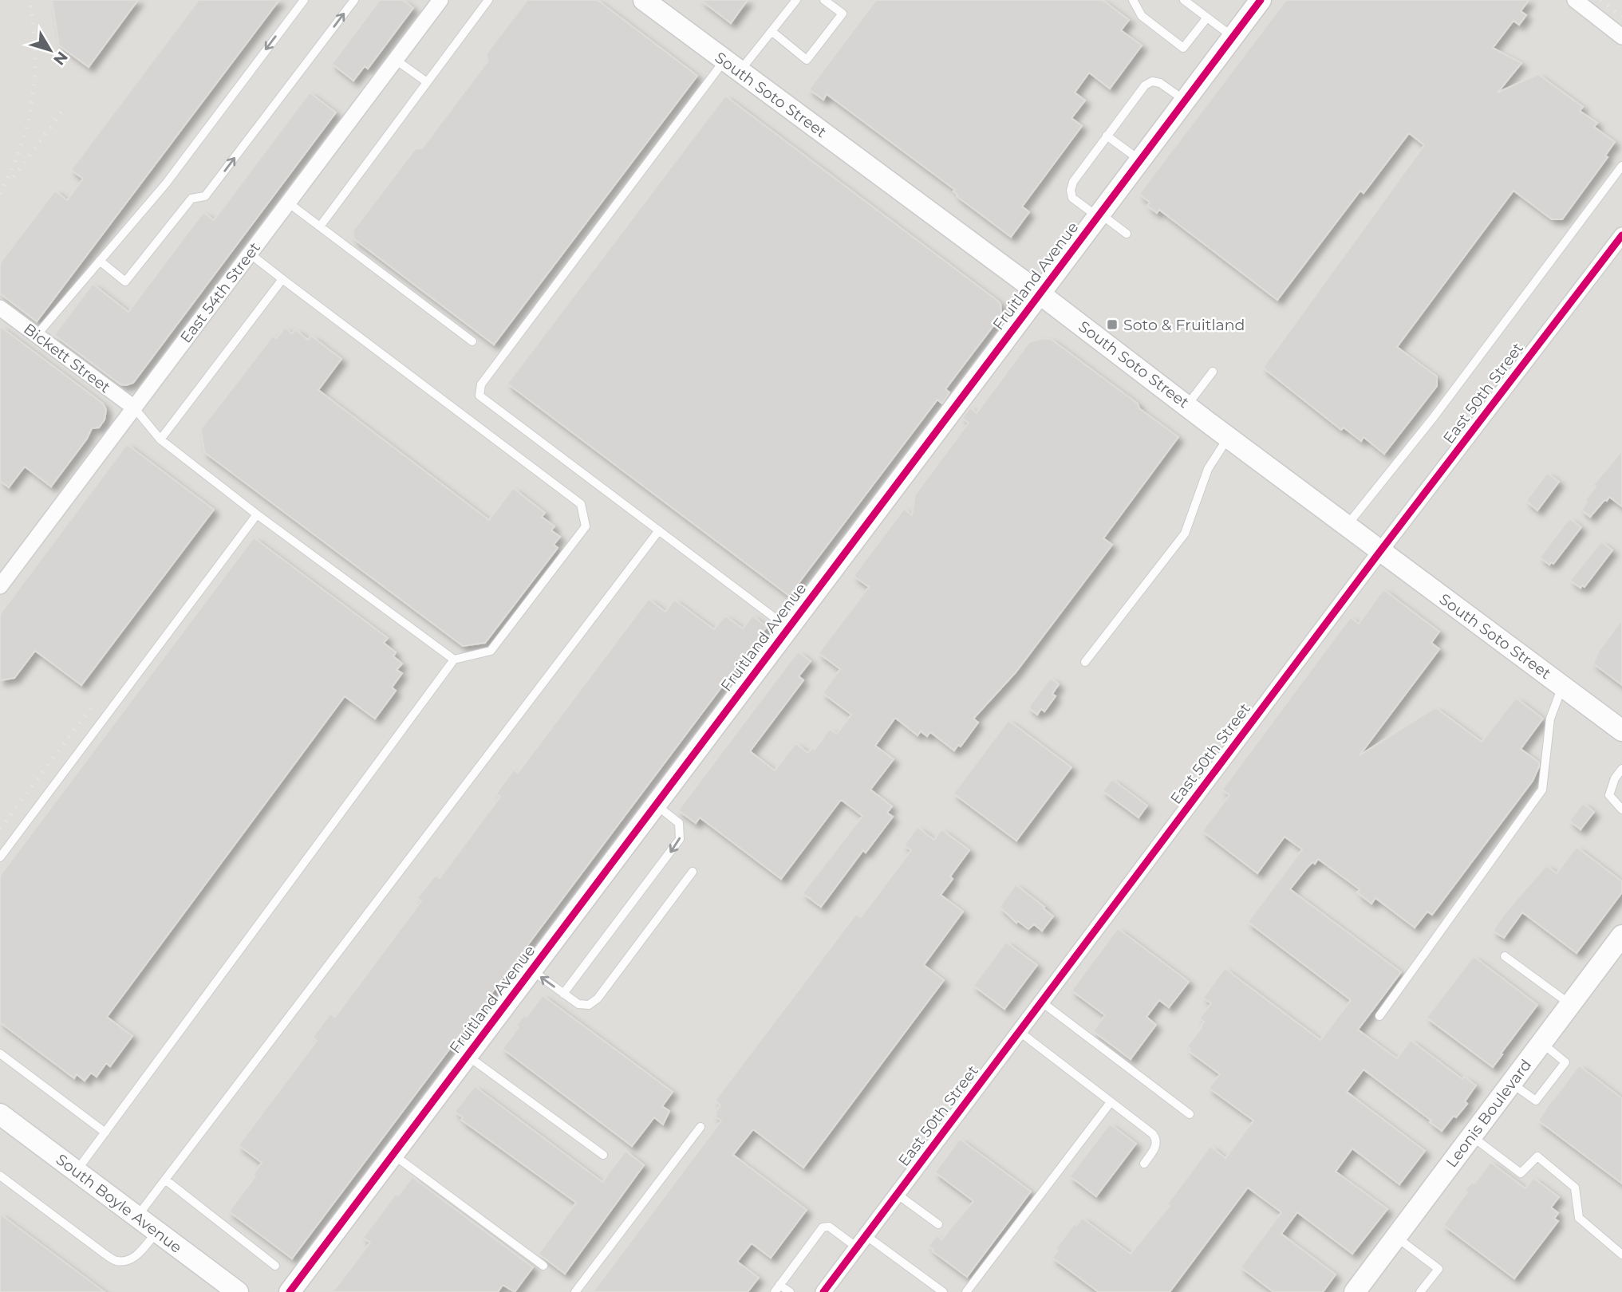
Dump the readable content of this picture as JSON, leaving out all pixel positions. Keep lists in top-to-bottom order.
{
  "streets": {
    "main road": [
      "South Soto Street",
      "Fruitland Avenue",
      "Leonis Boulevard",
      "South Boyle Avenue"
    ],
    "street": ["East 54th Street", "Bickett Street", "East 50th Street"]
  },
  "crossings": [
    ["South Soto Street", "Fruitland Avenue"],
    ["South Soto Street", "East 50th Street"],
    ["East 54th Street", "Bickett Street"]
  ],
  "places": {
    "transit": ["Soto & Fruitland"]
  },
  "north": "bottom right"
}
